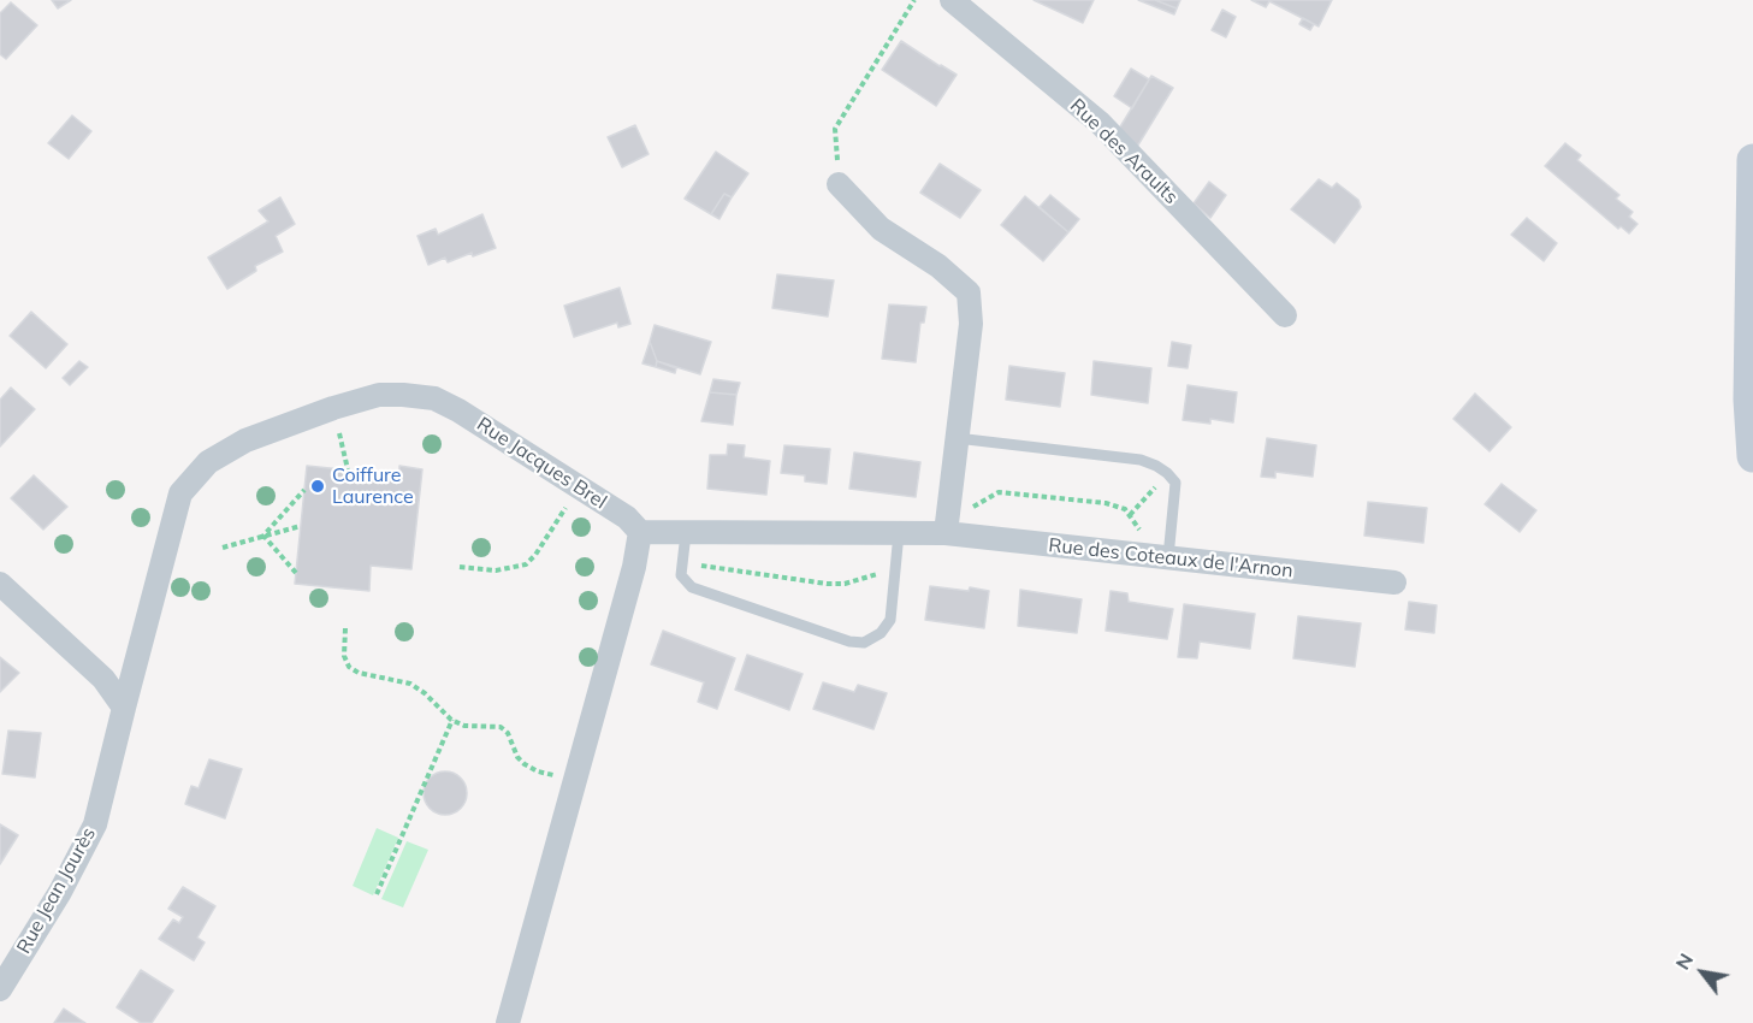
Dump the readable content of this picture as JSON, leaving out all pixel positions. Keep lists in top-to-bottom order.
{
  "streets": {
    "street": [
      "Rue des Araults",
      "Rue Jacques Brel",
      "Rue des Coteaux de l'Arnon",
      "Rue Jean Jaurès"
    ]
  },
  "crossings": [
    ["Rue Jacques Brel", "Rue des Coteaux de l'Arnon"],
    ["Rue Jacques Brel", "Rue Jean Jaurès"]
  ],
  "places": ["Coiffure Laurence"],
  "north": "top left"
}
